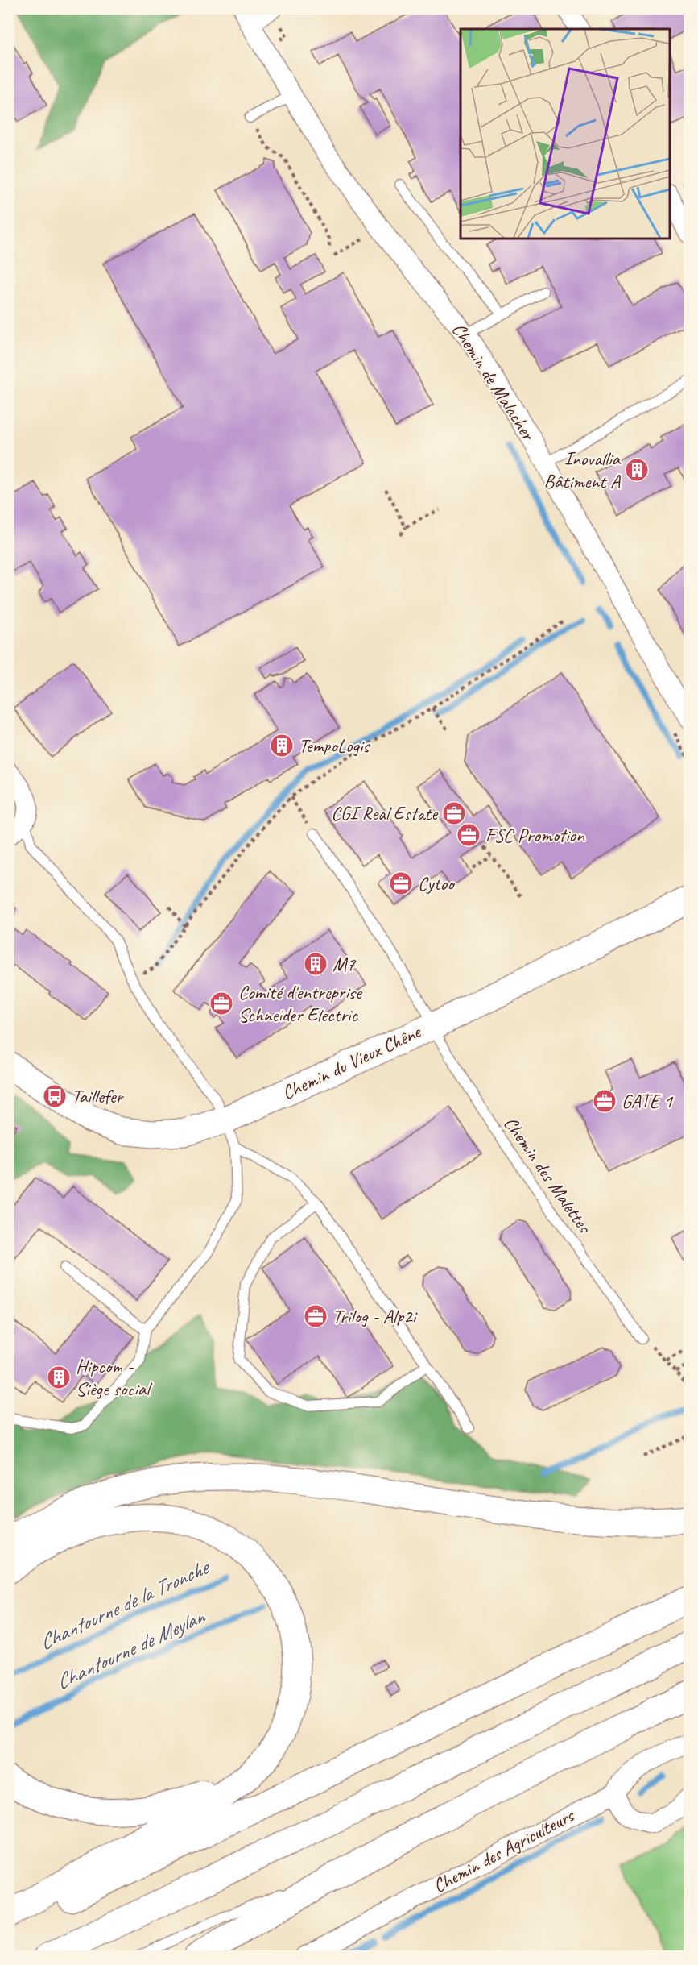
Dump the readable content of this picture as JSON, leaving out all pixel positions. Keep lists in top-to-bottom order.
{
  "streets": {
    "main road": ["Chemin du Vieux Chêne"],
    "street": ["Chemin de Malacher", "Chemin des Agriculteurs"],
    "lane": ["Chemin des Malettes"]
  },
  "crossings": [
    ["Chemin du Vieux Chêne", "Chemin des Malettes"]
  ],
  "water": ["Chantourne de la Tronche", "Chantourne de Meylan"],
  "places": {
    "building": [
      "Inovallia Bâtiment A",
      "TempoLogis",
      "M7",
      "Hipcom - Siège social"
    ],
    "office": [
      "CGI Real Estate",
      "FSC Promotion",
      "Cytoo",
      "Comité d'entreprise Schneider Electric",
      "GATE 1",
      "Trilog - Alp2i"
    ],
    "bus stop": ["Taillefer"]
  }
}
